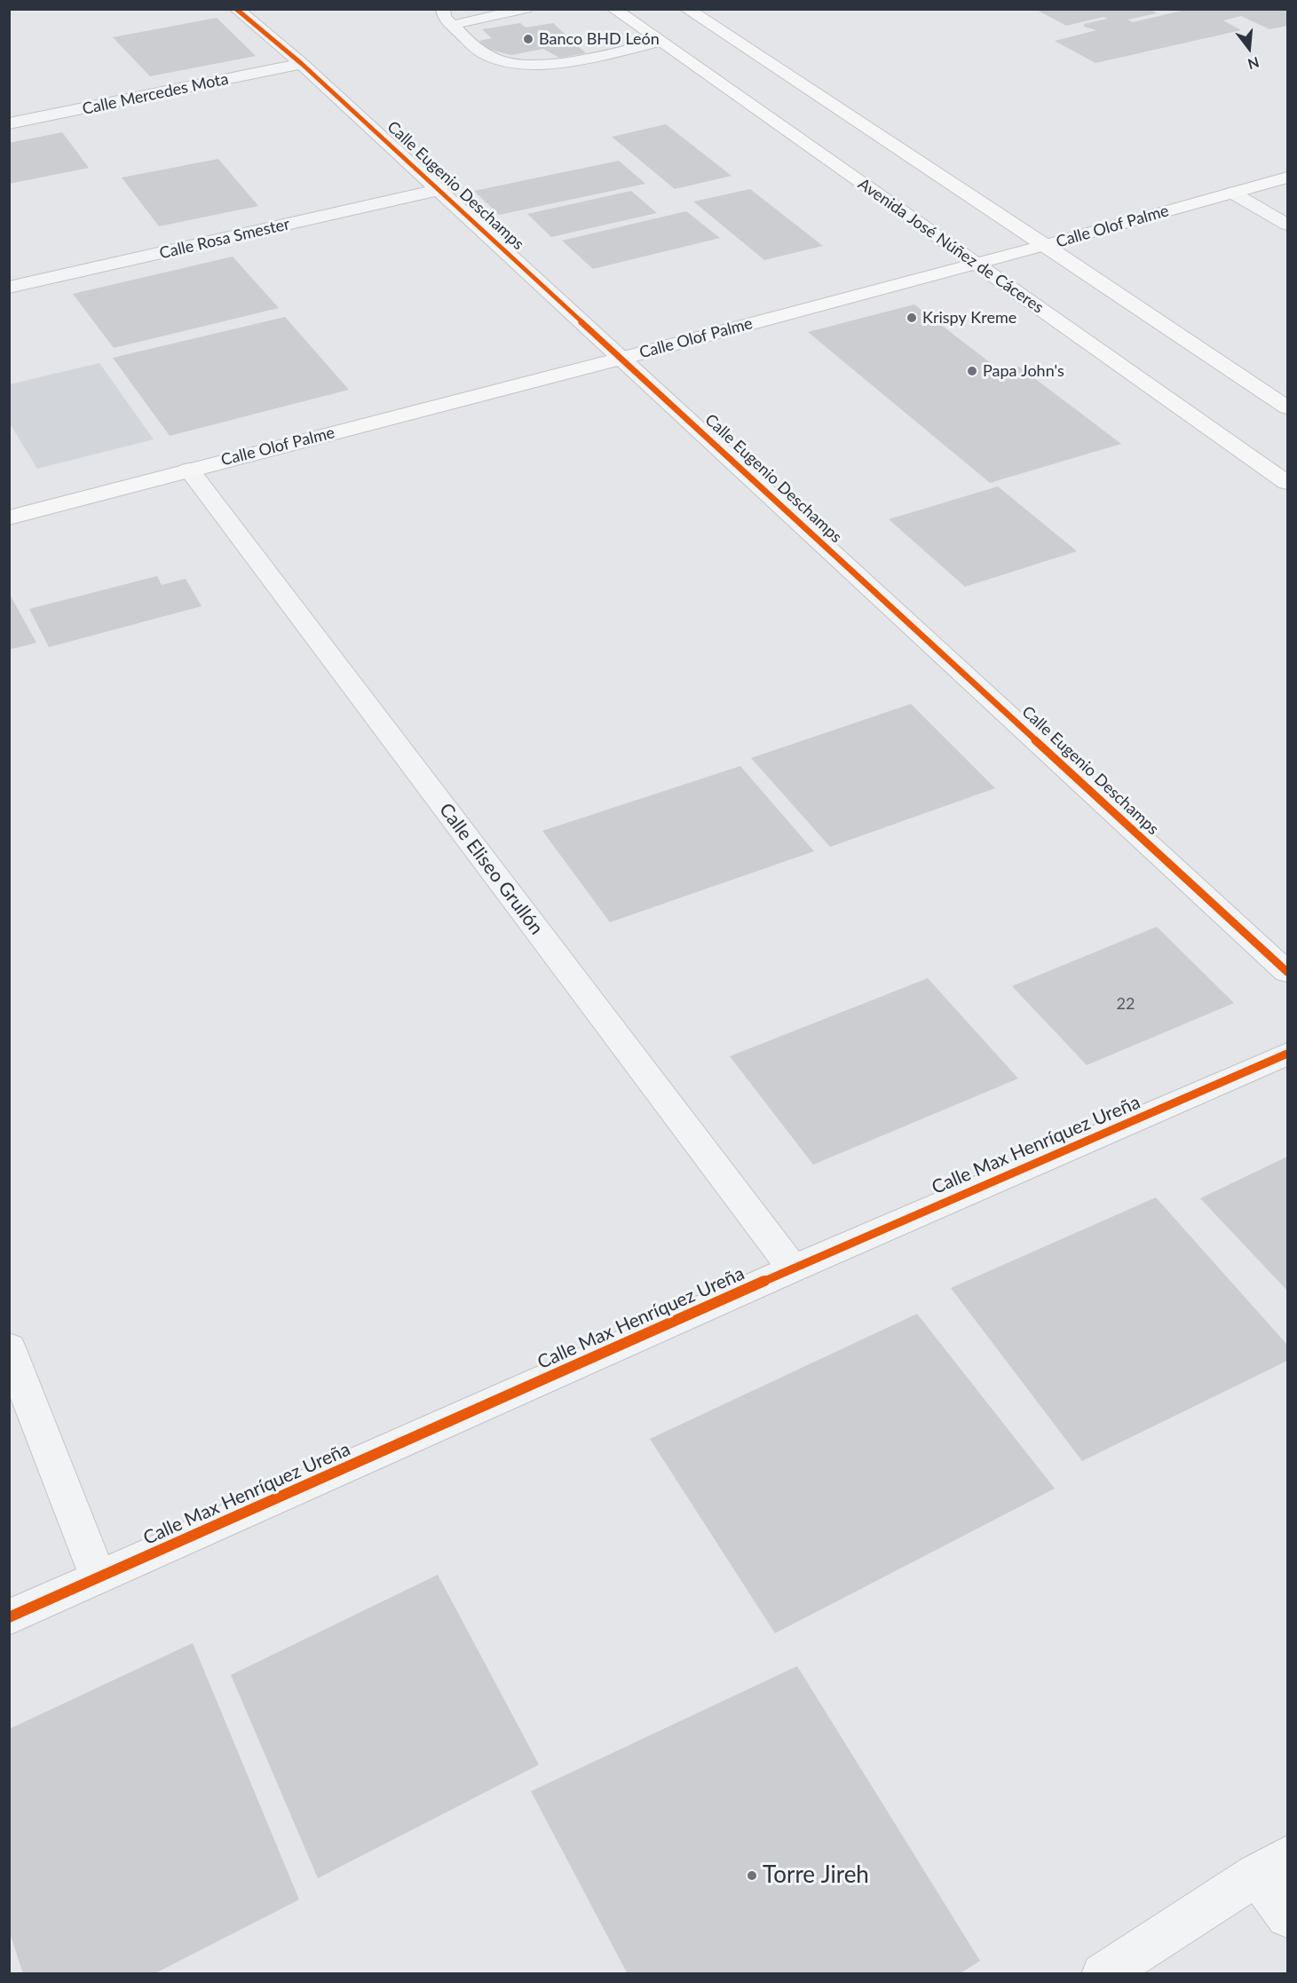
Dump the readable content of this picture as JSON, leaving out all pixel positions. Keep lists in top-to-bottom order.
{
  "streets": {
    "main road": ["Calle Olof Palme", "Avenida José Núñez de Cáceres"],
    "street": [
      "Calle Mercedes Mota",
      "Calle Eugenio Deschamps",
      "Calle Rosa Smester",
      "Calle Eliseo Grullón",
      "Calle Max Henríquez Ureña"
    ]
  },
  "crossings": [
    ["Calle Mercedes Mota", "Calle Eugenio Deschamps"],
    ["Calle Eugenio Deschamps", "Calle Olof Palme"],
    ["Calle Eugenio Deschamps", "Calle Rosa Smester"],
    ["Calle Olof Palme", "Avenida José Núñez de Cáceres"],
    ["Calle Olof Palme", "Calle Eliseo Grullón"],
    ["Calle Eliseo Grullón", "Calle Max Henríquez Ureña"]
  ],
  "places": [
    "Banco BHD León",
    "Krispy Kreme",
    "Papa John's",
    "Torre Jireh"
  ],
  "house_numbers": ["22"],
  "north": "bottom"
}
